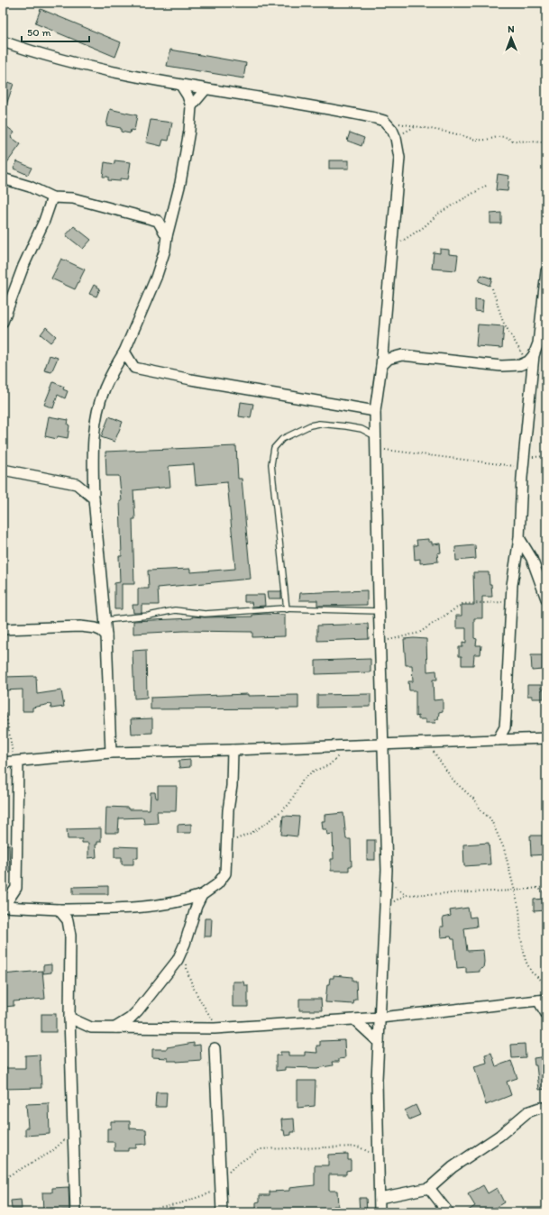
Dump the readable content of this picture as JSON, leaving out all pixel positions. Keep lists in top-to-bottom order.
{
  "scale_bar": "50 m",
  "north": "top"
}
